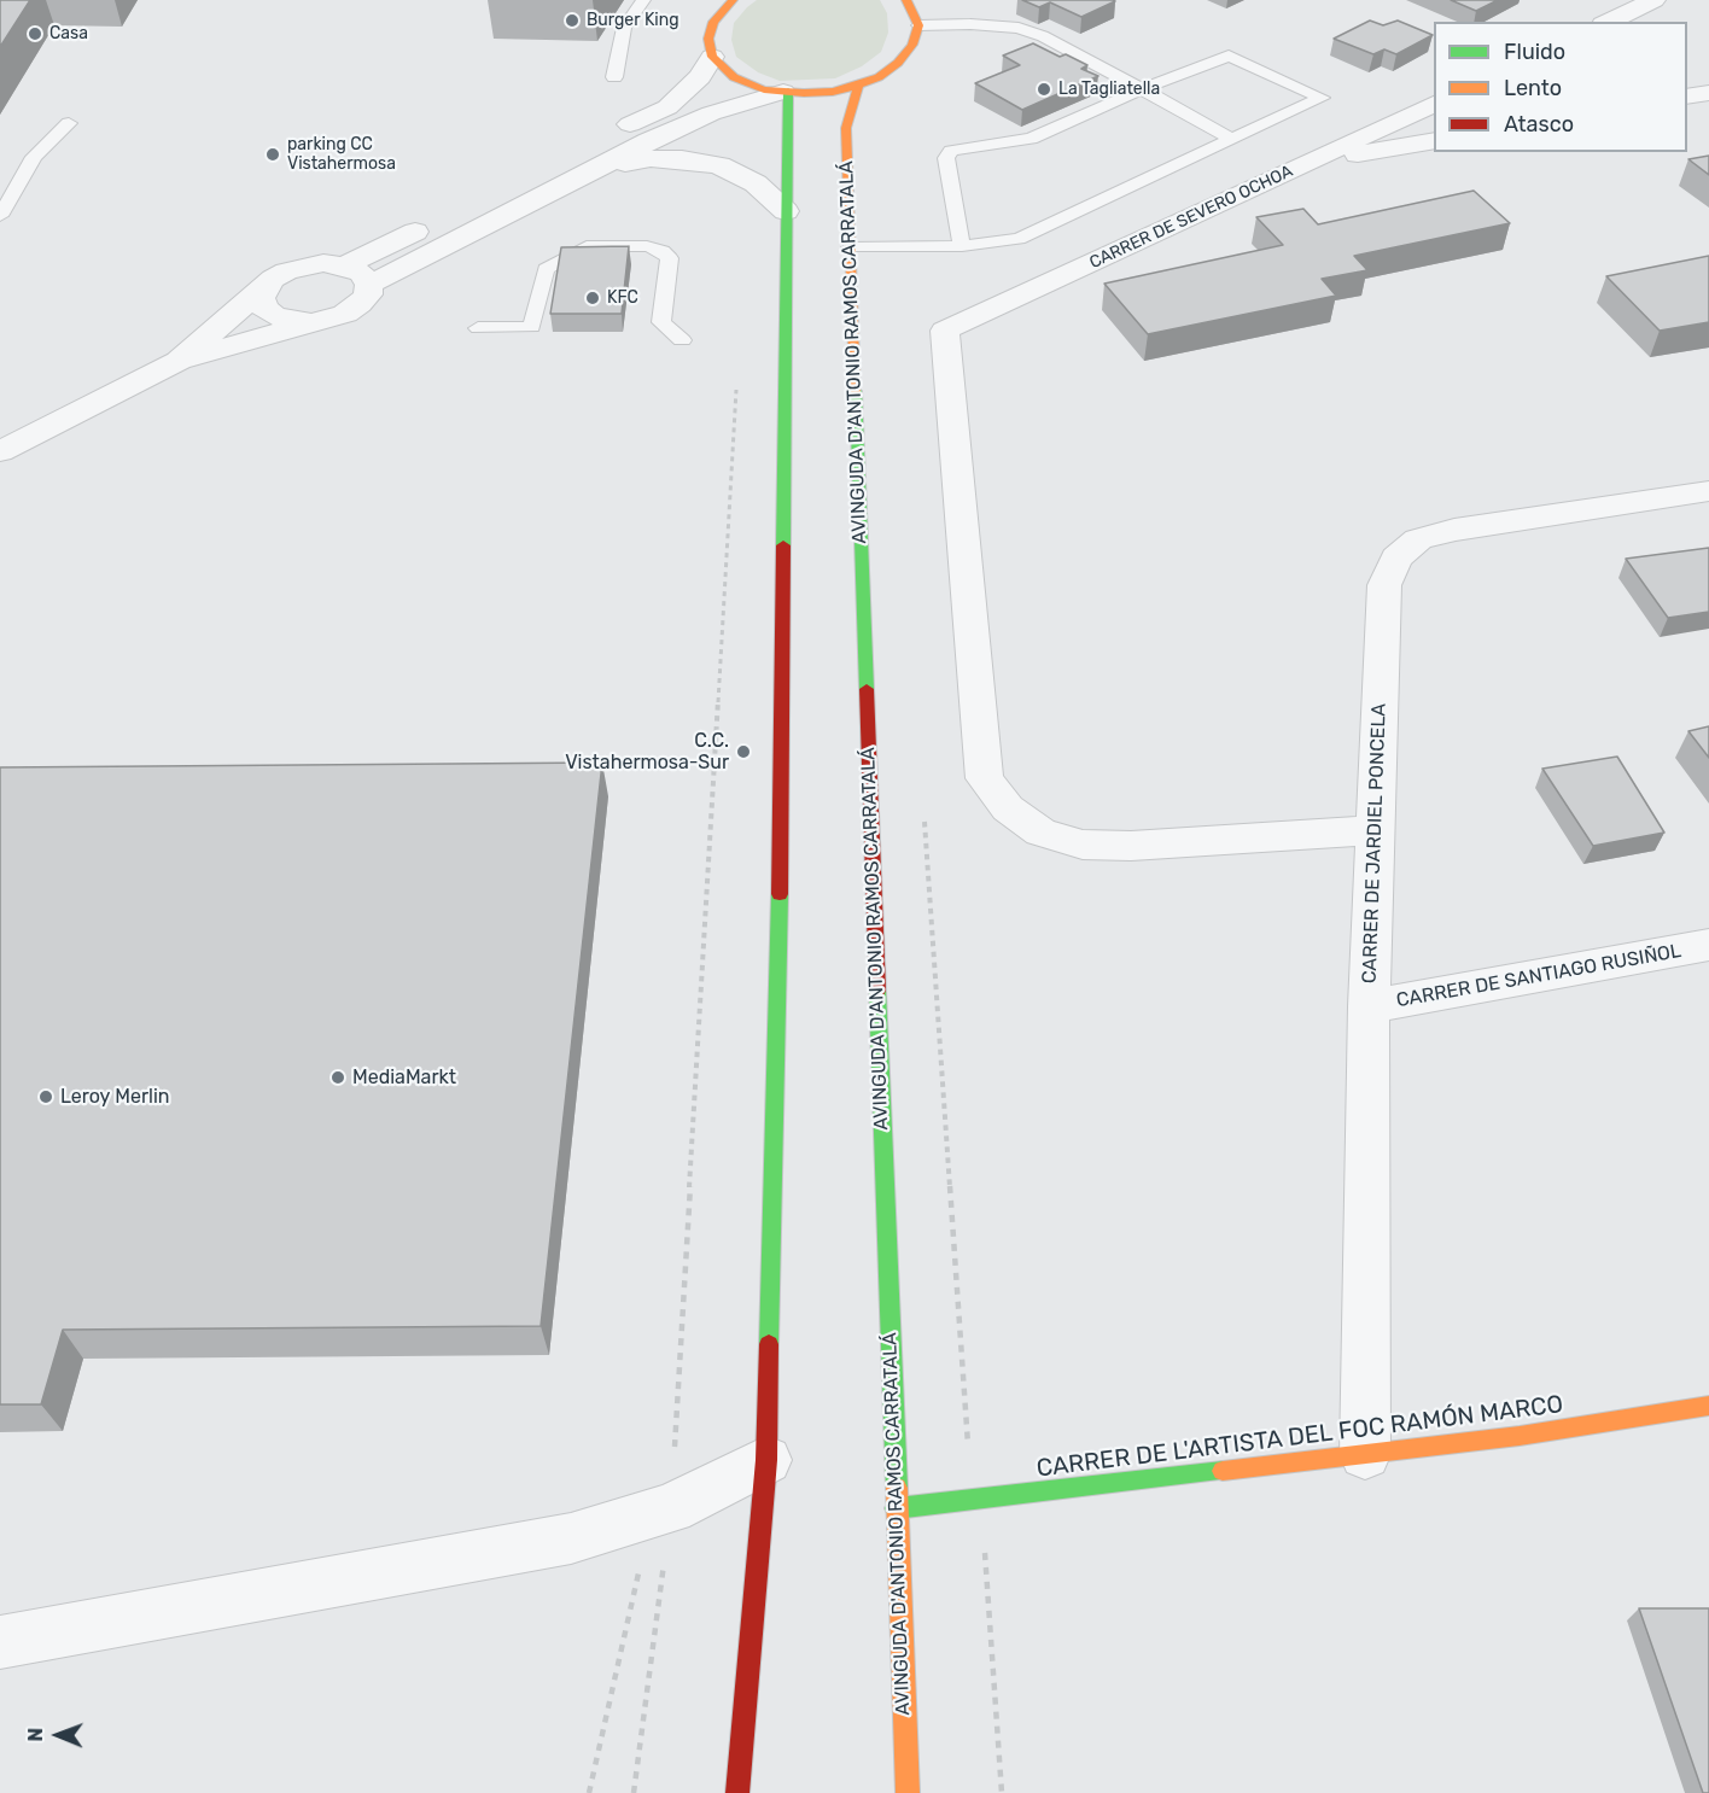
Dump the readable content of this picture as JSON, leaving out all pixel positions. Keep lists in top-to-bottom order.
{
  "streets": {
    "main road": ["AVINGUDA D'ANTONIO RAMOS CARRATALÁ", "CARRER DE L'ARTISTA DEL FOC RAMÓN MARCO"],
    "street": ["CARRER DE SEVERO OCHOA", "CARRER DE JARDIEL PONCELA", "CARRER DE SANTIAGO RUSIÑOL"]
  },
  "crossings": [
    ["CARRER DE SEVERO OCHOA", "CARRER DE JARDIEL PONCELA"],
    ["AVINGUDA D'ANTONIO RAMOS CARRATALÁ", "CARRER DE L'ARTISTA DEL FOC RAMÓN MARCO"],
    ["CARRER DE JARDIEL PONCELA", "CARRER DE SANTIAGO RUSIÑOL"],
    ["CARRER DE JARDIEL PONCELA", "CARRER DE L'ARTISTA DEL FOC RAMÓN MARCO"]
  ],
  "places": [
    "Burger King",
    "Casa",
    "La Tagliatella",
    "parking CC Vistahermosa",
    "KFC",
    "C.C. Vistahermosa-Sur",
    "MediaMarkt",
    "Leroy Merlin"
  ],
  "legend": ["Fluido", "Lento", "Atasco"],
  "north": "left"
}
